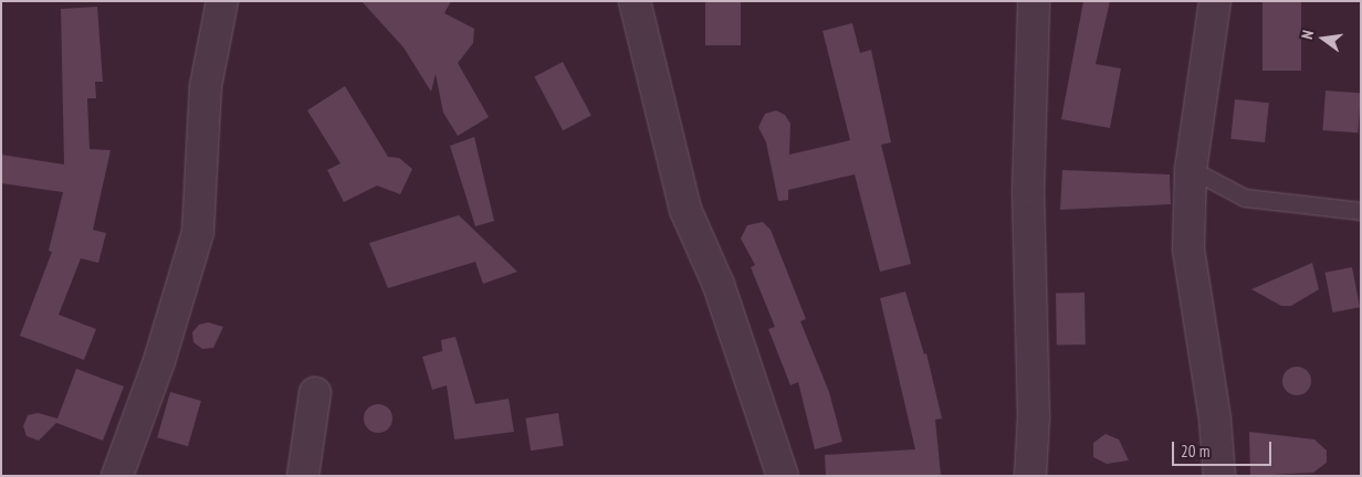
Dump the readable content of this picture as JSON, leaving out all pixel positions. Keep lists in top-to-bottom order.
{
  "scale_bar": "20 m",
  "north": "left"
}
